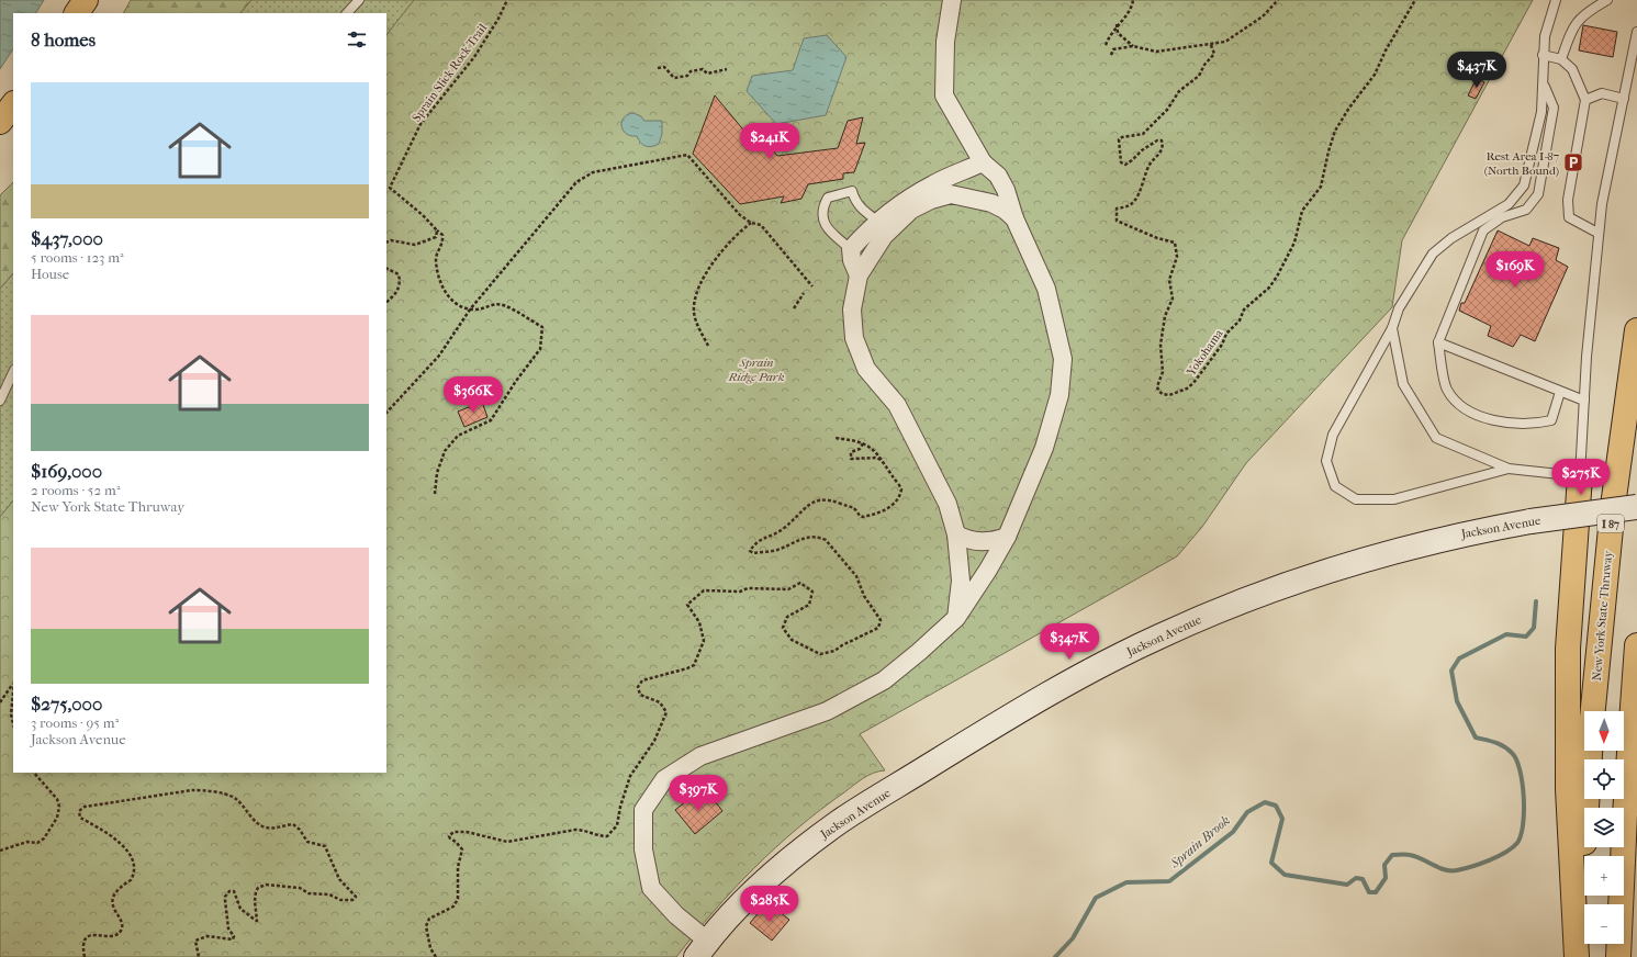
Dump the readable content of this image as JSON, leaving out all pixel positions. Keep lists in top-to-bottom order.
{
  "streets": {
    "highway": ["I 87", "New York State Thruway"],
    "main road": ["Jackson Avenue"],
    "path": ["Sprain Slick Rock Trail", "Yokohama"]
  },
  "water": ["Sprain Brook"],
  "parks": ["Sprain Ridge Park"],
  "places": {
    "parking": ["Rest Area I-87 (North Bound)"]
  },
  "north": "bottom",
  "page": {
    "heading": "8 homes",
    "price": [
      "$437K",
      "$241K",
      "$169K",
      "$366K",
      "$275K",
      "$347K",
      "$397K",
      "$285K"
    ],
    "list": [
      {
        "name": "$437,000",
        "note": "5 rooms · 123 m² · House"
      },
      {
        "name": "$169,000",
        "note": "2 rooms · 52 m² · New York State Thruway"
      },
      {
        "name": "$275,000",
        "note": "3 rooms · 95 m² · Jackson Avenue"
      }
    ],
    "map_buttons": ["+", "−"]
  }
}
